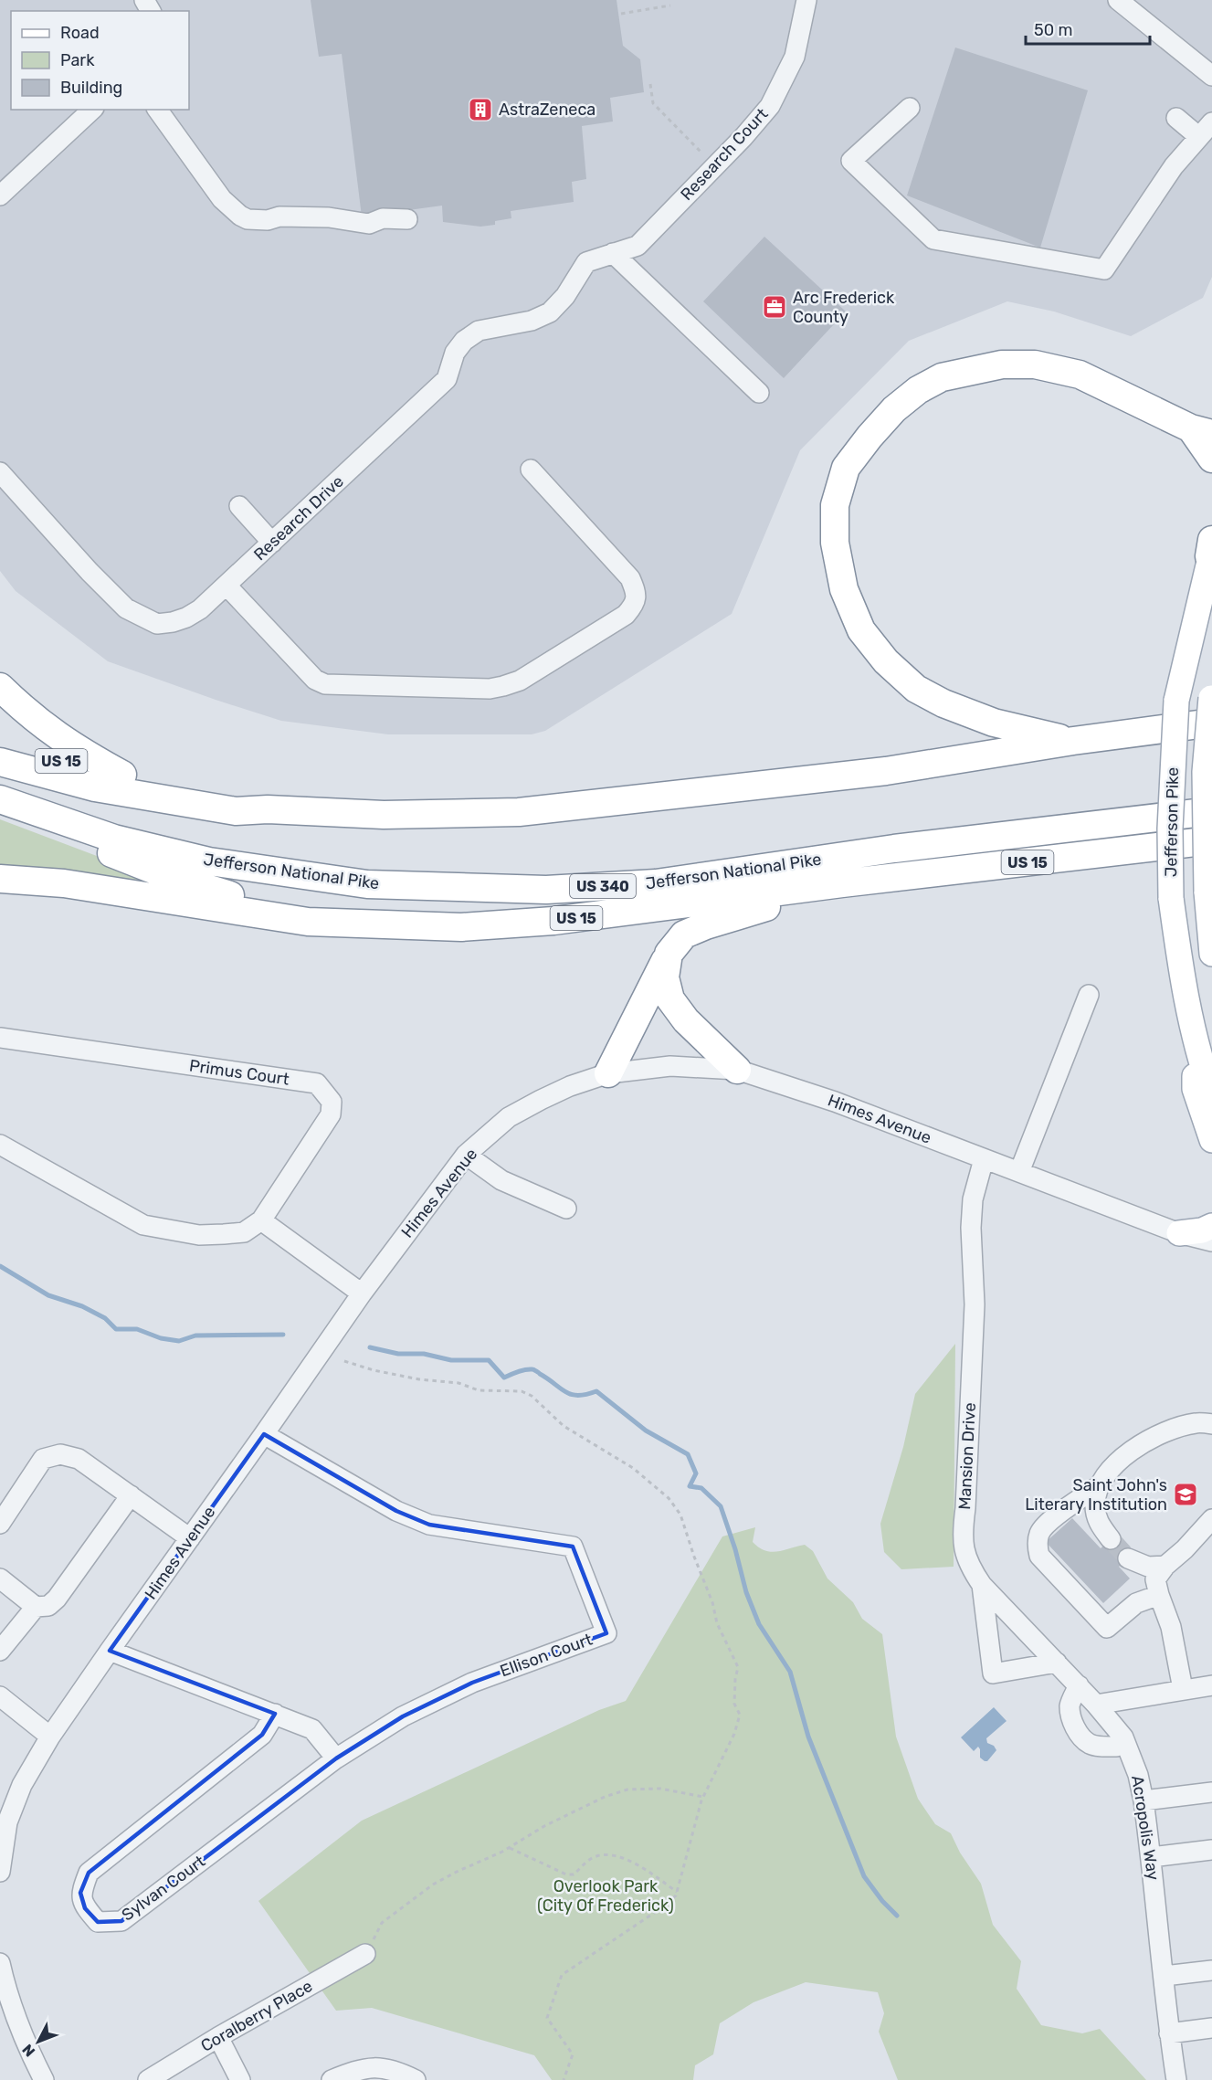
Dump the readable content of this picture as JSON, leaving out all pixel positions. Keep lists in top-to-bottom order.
{
  "streets": {
    "highway": ["US 15", "Jefferson National Pike", "US 340"],
    "main road": ["Jefferson Pike"],
    "street": [
      "Research Court",
      "Research Drive",
      "Primus Court",
      "Himes Avenue",
      "Mansion Drive",
      "Ellison Court",
      "Acropolis Way",
      "Sylvan Court",
      "Coralberry Place"
    ]
  },
  "crossings": [
    ["Research Court", "Research Drive"],
    ["US 15", "Jefferson Pike"],
    ["Himes Avenue", "Mansion Drive"],
    ["Himes Avenue", "Ellison Court"],
    ["Mansion Drive", "Acropolis Way"],
    ["Ellison Court", "Sylvan Court"]
  ],
  "parks": ["Overlook Park (City Of Frederick)"],
  "places": {
    "building": ["AstraZeneca"],
    "office": ["Arc Frederick County"],
    "school or university": ["Saint John's Literary Institution"]
  },
  "legend": ["Road", "Park", "Building"],
  "scale_bar": "50 m",
  "north": "bottom left"
}
